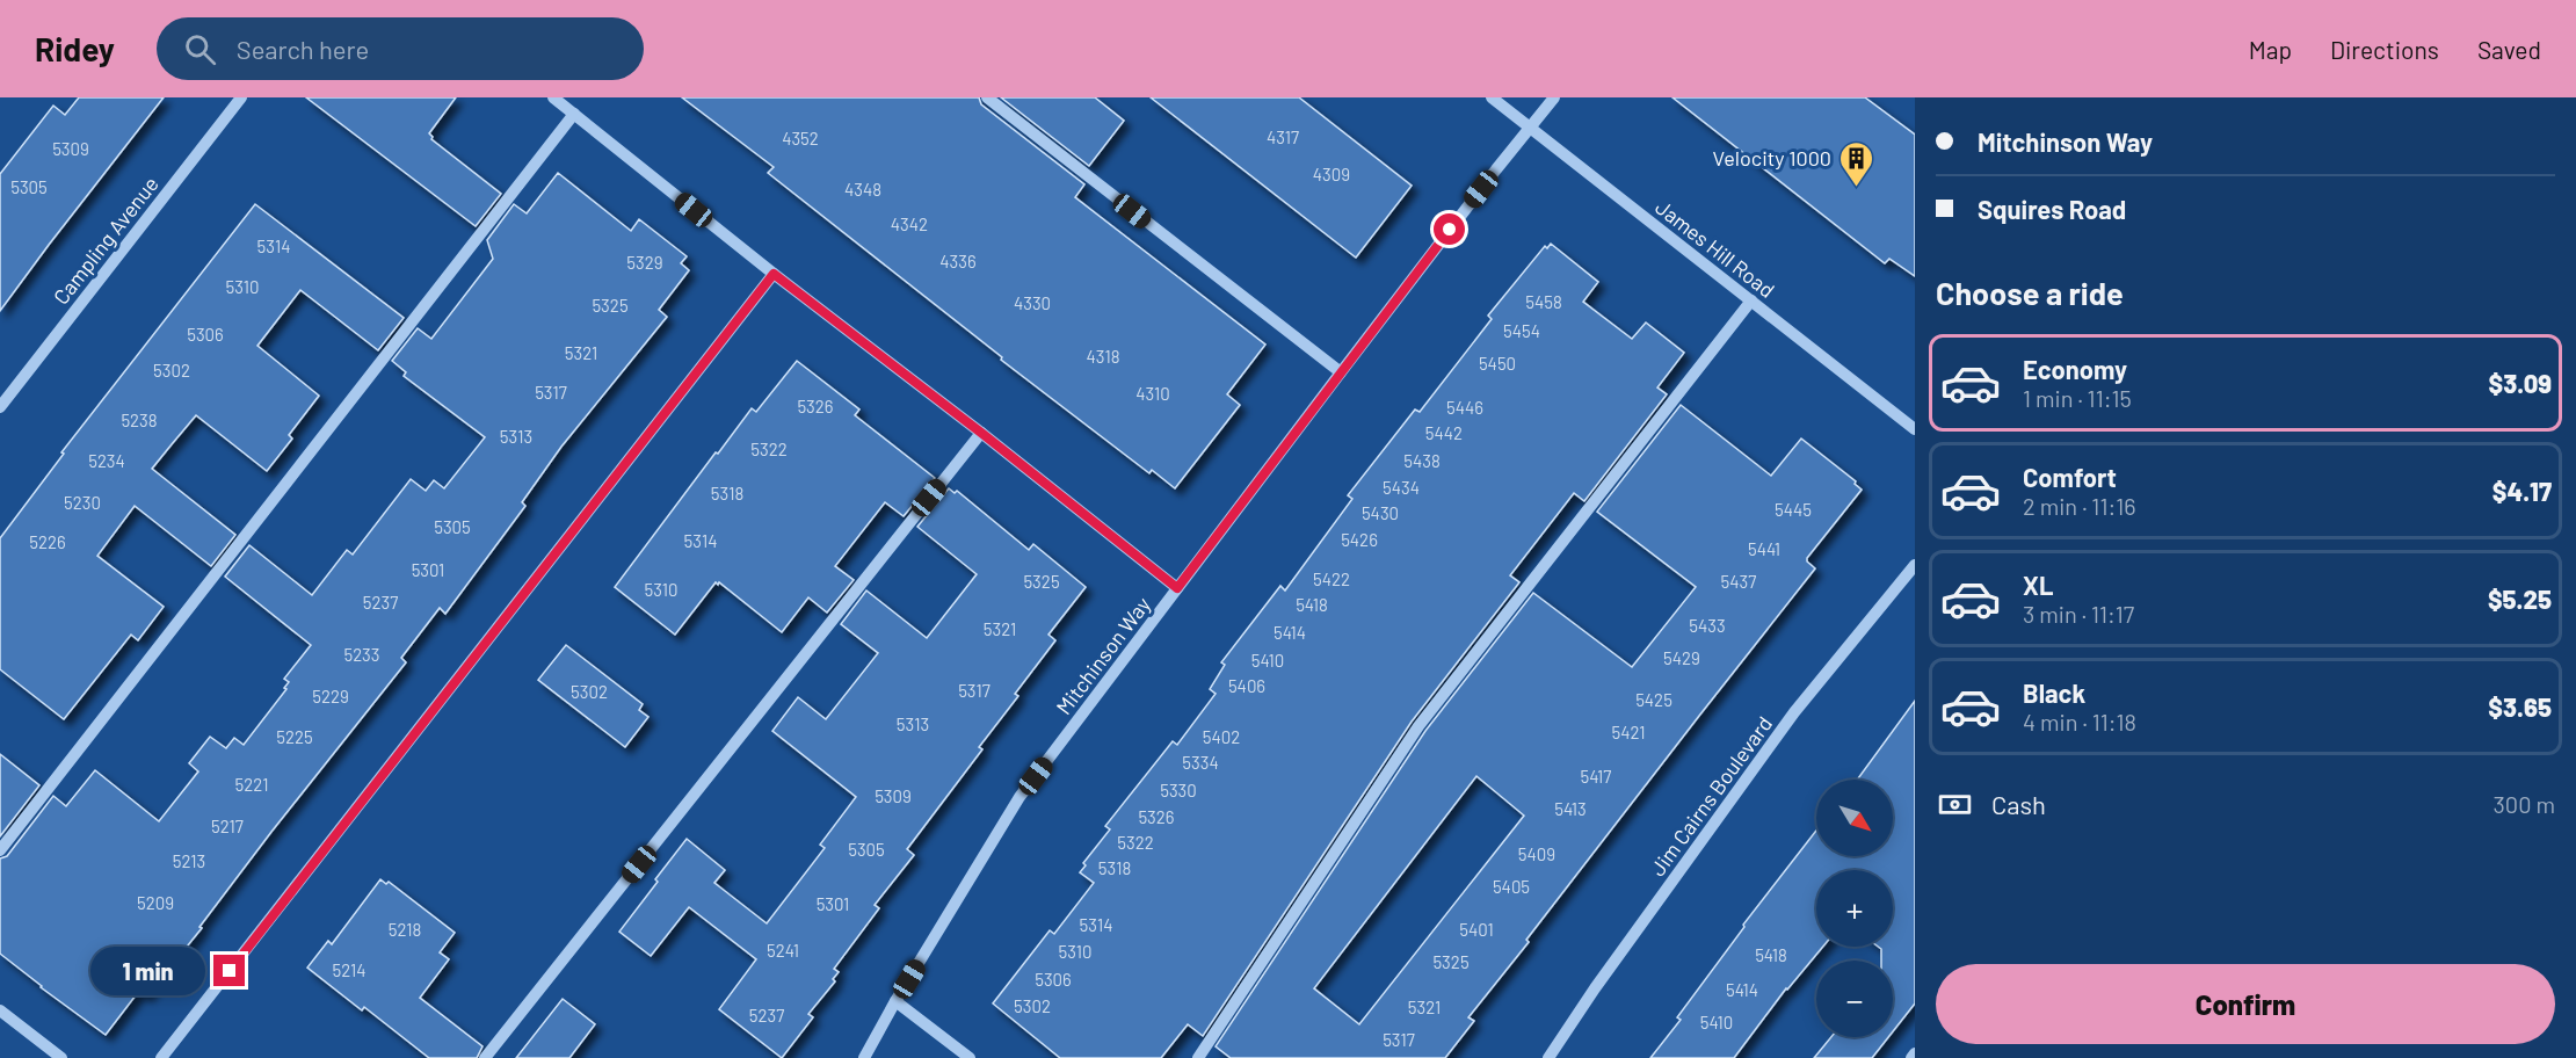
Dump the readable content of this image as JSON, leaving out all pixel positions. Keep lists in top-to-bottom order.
{
  "streets": {
    "street": [
      "Campling Avenue",
      "James Hill Road",
      "Mitchinson Way",
      "Jim Cairns Boulevard"
    ]
  },
  "crossings": [
    ["James Hill Road", "Mitchinson Way"]
  ],
  "places": {
    "building": ["Velocity 1000"]
  },
  "house_numbers": [
    "4317",
    "4352",
    "5309",
    "4309",
    "5305",
    "4348",
    "4342",
    "5314",
    "4336",
    "5329",
    "5310",
    "5458",
    "4330",
    "5325",
    "5454",
    "5306",
    "5321",
    "4318",
    "5450",
    "5302",
    "5317",
    "4310",
    "5326",
    "5446",
    "5238",
    "5442",
    "5313",
    "5322",
    "5234",
    "5438",
    "5434",
    "5318",
    "5230",
    "5445",
    "5430",
    "5305",
    "5426",
    "5314",
    "5226",
    "5441",
    "5301",
    "5422",
    "5325",
    "5437",
    "5310",
    "5237",
    "5418",
    "5433",
    "5321",
    "5414",
    "5233",
    "5429",
    "5410",
    "5406",
    "5317",
    "5302",
    "5229",
    "5425",
    "5313",
    "5421",
    "5225",
    "5402",
    "5334",
    "5417",
    "5221",
    "5330",
    "5309",
    "5413",
    "5326",
    "5217",
    "5322",
    "5305",
    "5409",
    "5213",
    "5318",
    "5405",
    "5209",
    "5301",
    "5314",
    "5218",
    "5401",
    "5241",
    "5310",
    "5418",
    "5325",
    "5214",
    "5306",
    "5414",
    "5302",
    "5321",
    "5237",
    "5410",
    "5317"
  ],
  "north": "bottom right",
  "page": {
    "header": "Ridey",
    "search": "Search here",
    "nav": ["Map", "Directions", "Saved"],
    "banner": ["Mitchinson Way", "Squires Road"],
    "heading": "Choose a ride",
    "list": [
      {
        "name": "Economy",
        "note": "1 min · 11:15",
        "value": "$3.09"
      },
      {
        "name": "Comfort",
        "note": "2 min · 11:16",
        "value": "$4.17"
      },
      {
        "name": "XL",
        "note": "3 min · 11:17",
        "value": "$5.25"
      },
      {
        "name": "Black",
        "note": "4 min · 11:18",
        "value": "$3.65"
      }
    ],
    "pay": ["Cash", "300 m"],
    "map_buttons": ["+", "−"],
    "bubble": "1 min",
    "buttons": "Confirm"
  }
}
